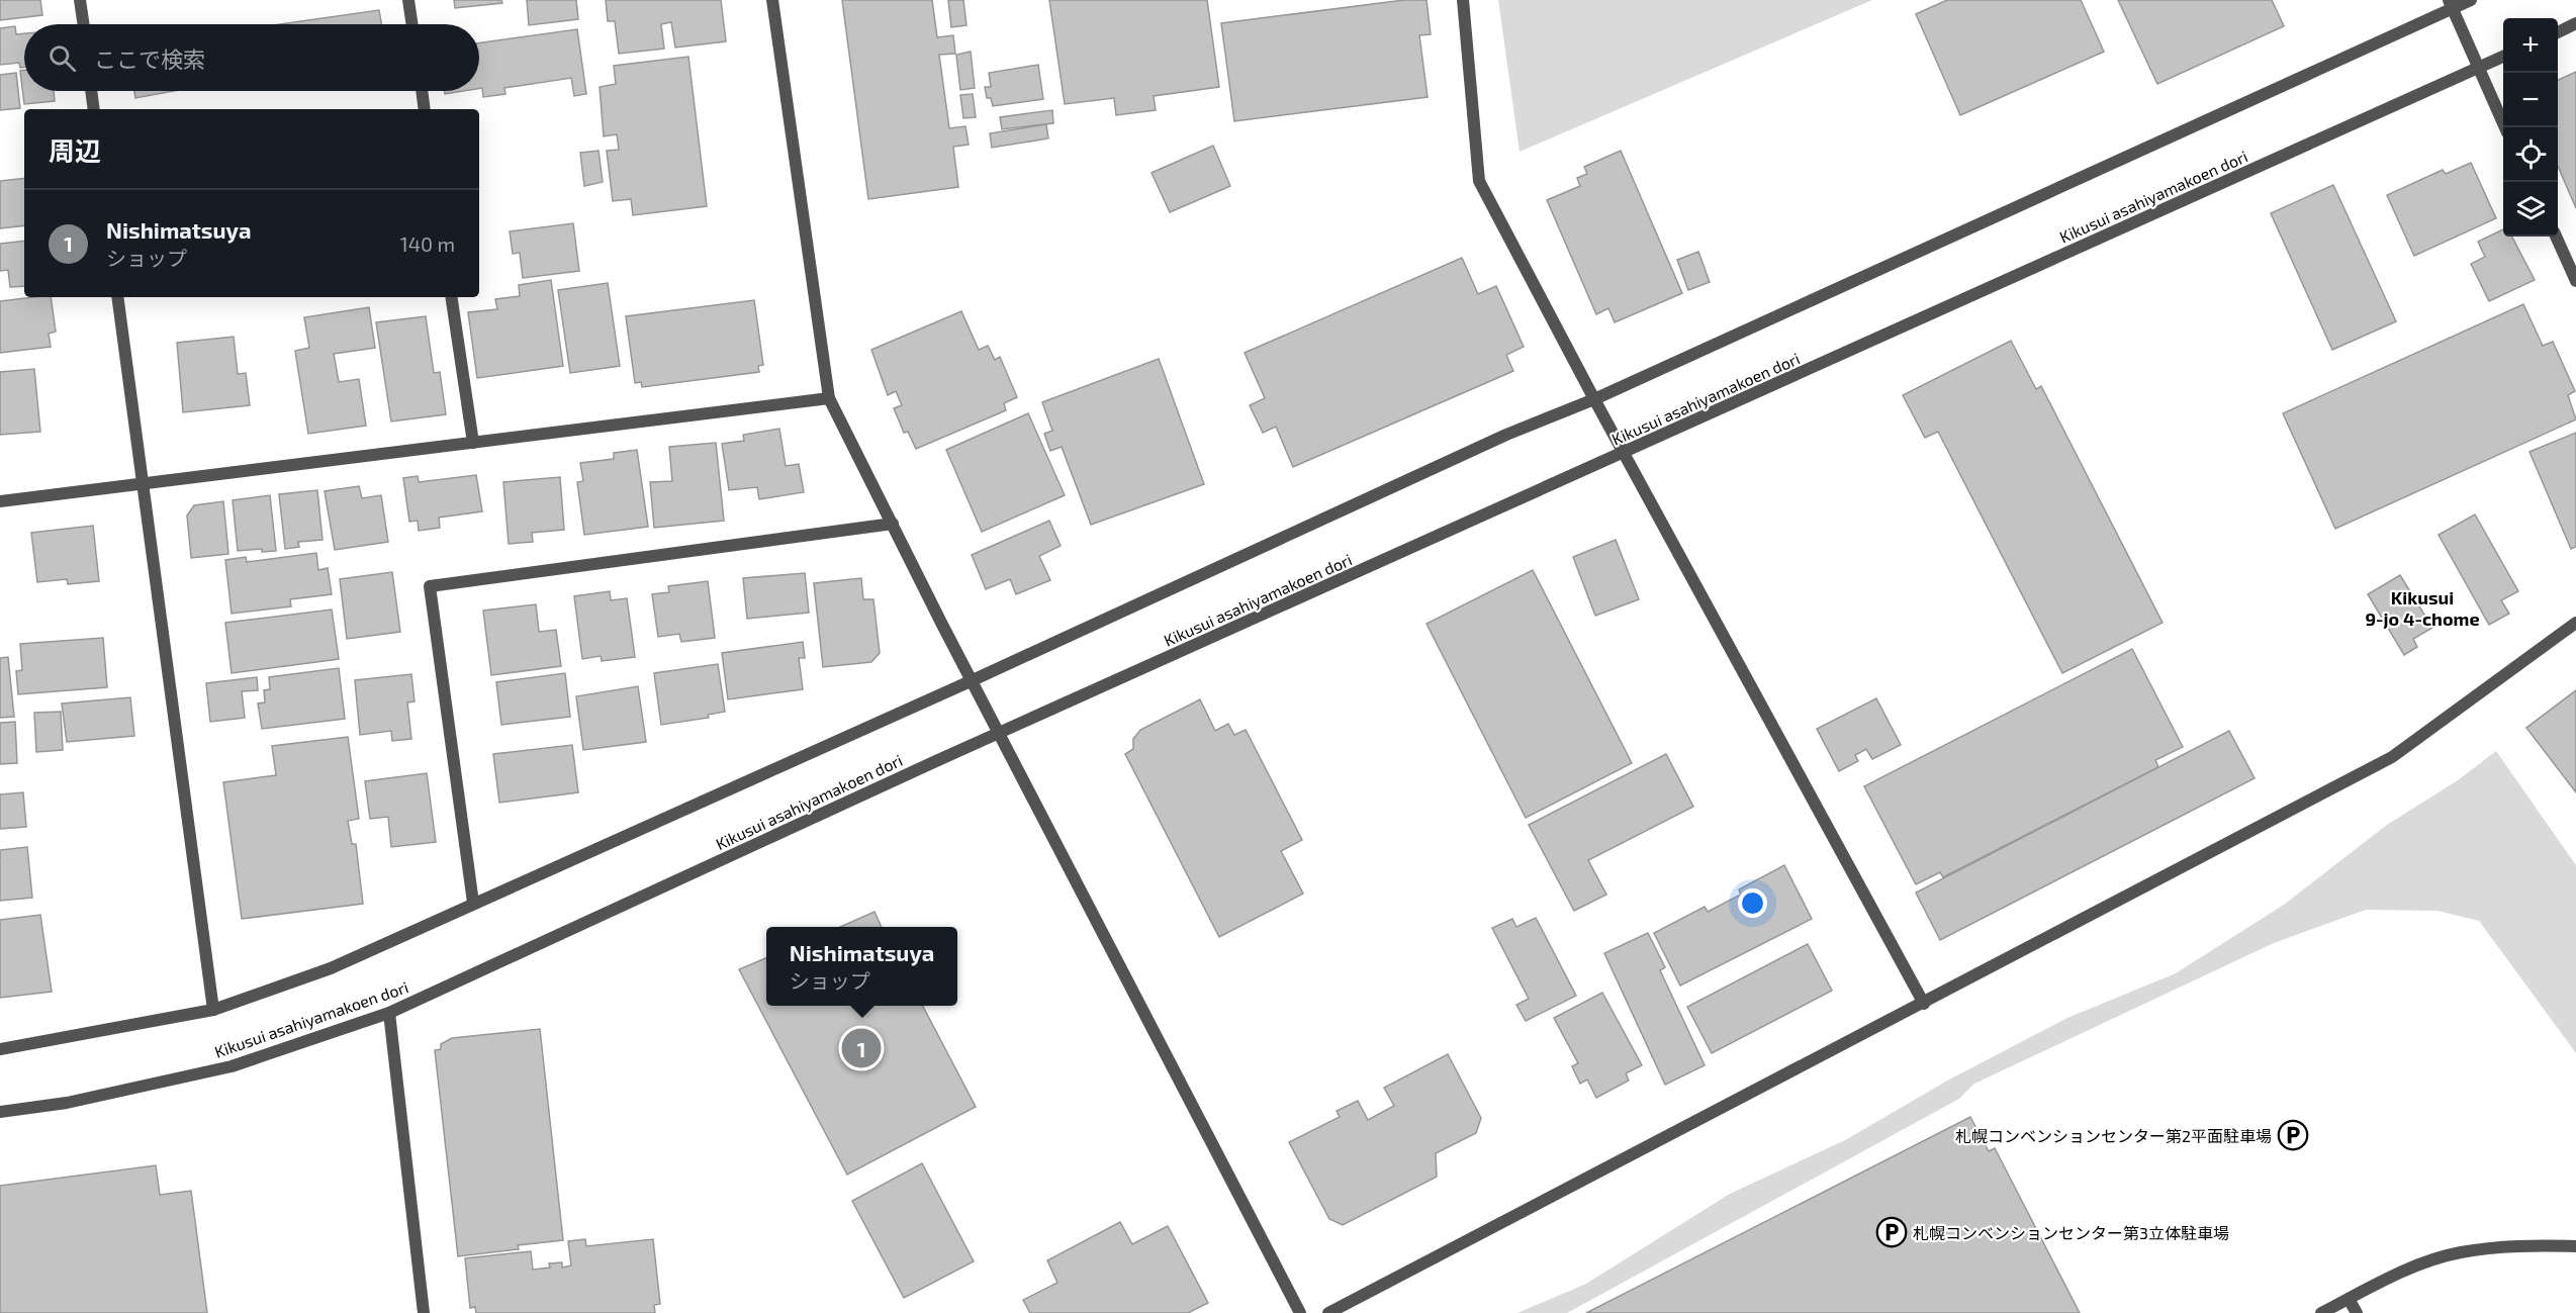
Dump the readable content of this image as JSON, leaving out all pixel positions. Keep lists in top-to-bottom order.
{
  "streets": {
    "street": ["Kikusui asahiyamakoen dori"]
  },
  "districts": ["Kikusui 9-jo 4-chome"],
  "places": {
    "parking": ["札幌コンベンションセンター第2平面駐車場", "札幌コンベンションセンター第3立体駐車場"]
  },
  "page": {
    "map_buttons": ["+", "−"],
    "search": "ここで検索",
    "heading": "周辺",
    "list": [
      {
        "mark": "1",
        "name": "Nishimatsuya",
        "note": "ショップ",
        "value": "140 m"
      }
    ],
    "popup": ["Nishimatsuya", "ショップ"],
    "pins": "1"
  }
}
